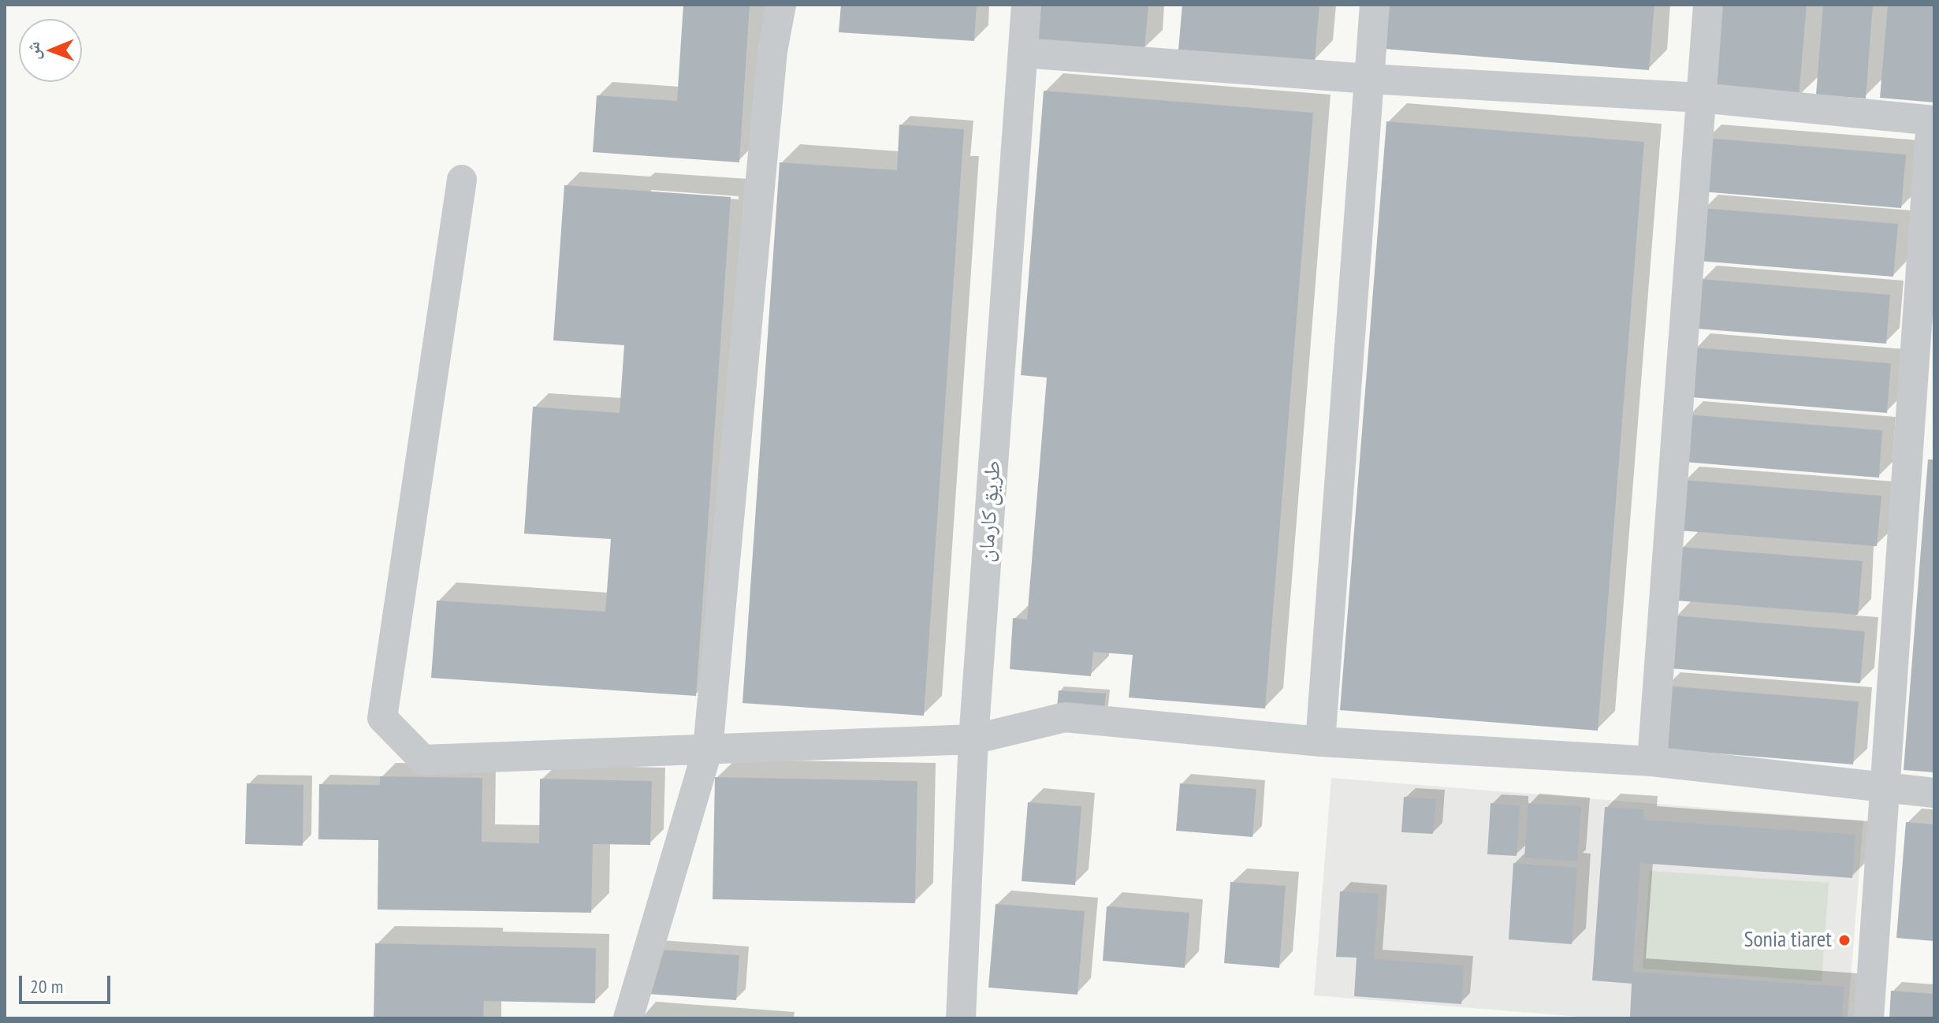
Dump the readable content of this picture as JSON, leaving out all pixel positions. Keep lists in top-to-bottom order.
{
  "streets": {
    "street": ["طريق كارمان"]
  },
  "places": ["Sonia tiaret"],
  "scale_bar": "20 m",
  "north": "left"
}
